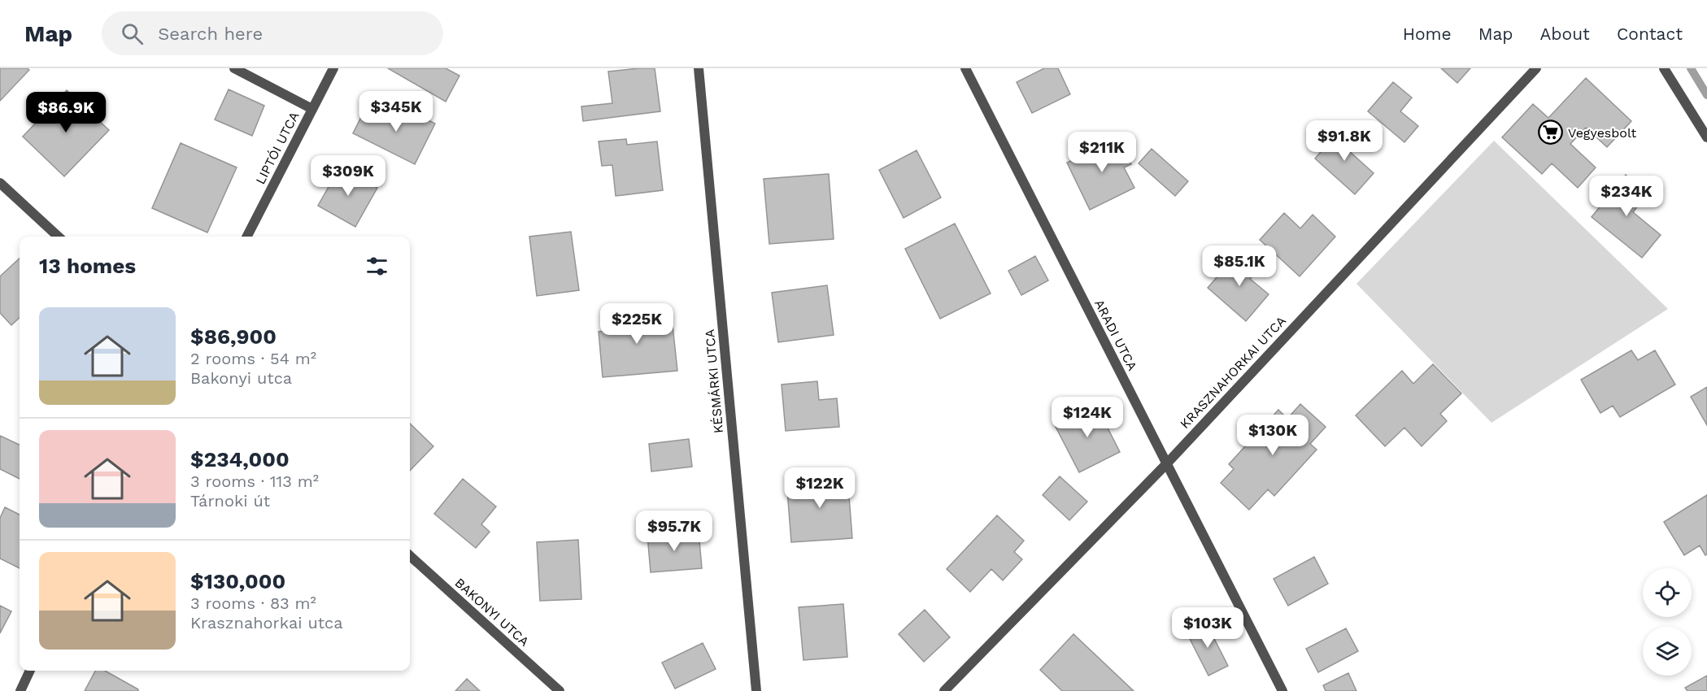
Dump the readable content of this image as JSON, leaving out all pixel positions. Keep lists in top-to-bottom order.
{
  "streets": {
    "street": [
      "LIPTÓI UTCA",
      "ARADI UTCA",
      "KRASZNAHORKAI UTCA",
      "KÉSMÁRKI UTCA",
      "BAKONYI UTCA"
    ]
  },
  "crossings": [
    ["ARADI UTCA", "KRASZNAHORKAI UTCA"]
  ],
  "places": {
    "supermarket": ["Vegyesbolt"]
  },
  "page": {
    "header": "Map",
    "search": "Search here",
    "nav": [
      "Home",
      "Map",
      "About",
      "Contact"
    ],
    "price": [
      "$345K",
      "$86.9K",
      "$91.8K",
      "$211K",
      "$309K",
      "$234K",
      "$85.1K",
      "$225K",
      "$124K",
      "$130K",
      "$122K",
      "$95.7K",
      "$103K"
    ],
    "heading": "13 homes",
    "list": [
      {
        "name": "$86,900",
        "note": "2 rooms · 54 m² · Bakonyi utca"
      },
      {
        "name": "$234,000",
        "note": "3 rooms · 113 m² · Tárnoki út"
      },
      {
        "name": "$130,000",
        "note": "3 rooms · 83 m² · Krasznahorkai utca"
      }
    ]
  }
}
